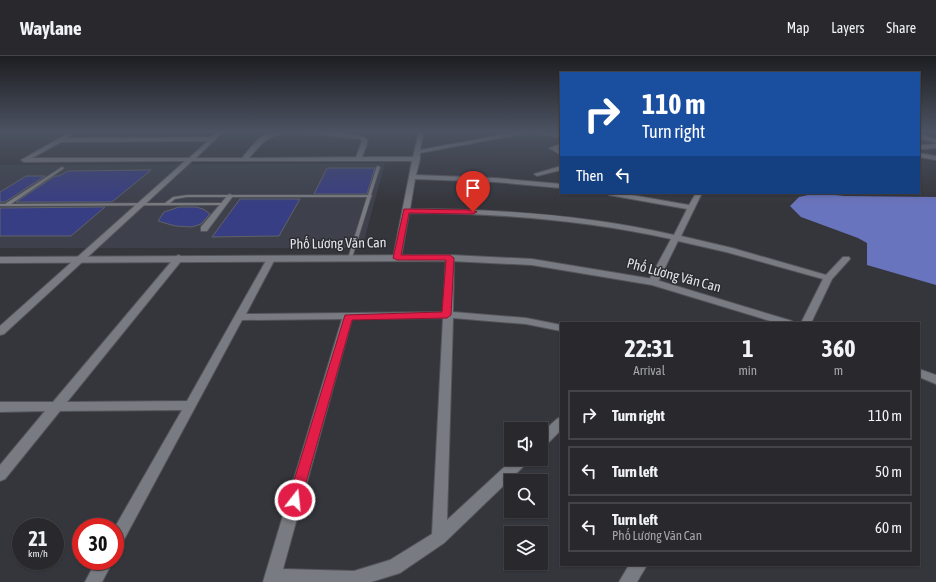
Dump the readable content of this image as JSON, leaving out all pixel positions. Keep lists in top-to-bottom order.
{
  "streets": {
    "street": ["Phố Lương Văn Can"]
  },
  "page": {
    "header": "Waylane",
    "nav": ["Map", "Layers", "Share"],
    "turn": ["110 m", "Turn right"],
    "then": "Then",
    "eta": [
      "22:31",
      "Arrival",
      "1",
      "min",
      "360",
      "m"
    ],
    "list": [
      {
        "name": "Turn right",
        "value": "110 m"
      },
      {
        "name": "Turn left",
        "value": "50 m"
      },
      {
        "name": "Turn left",
        "note": "Phố Lương Văn Can",
        "value": "60 m"
      }
    ],
    "speed": "21 km/h",
    "limit": "30"
  }
}
